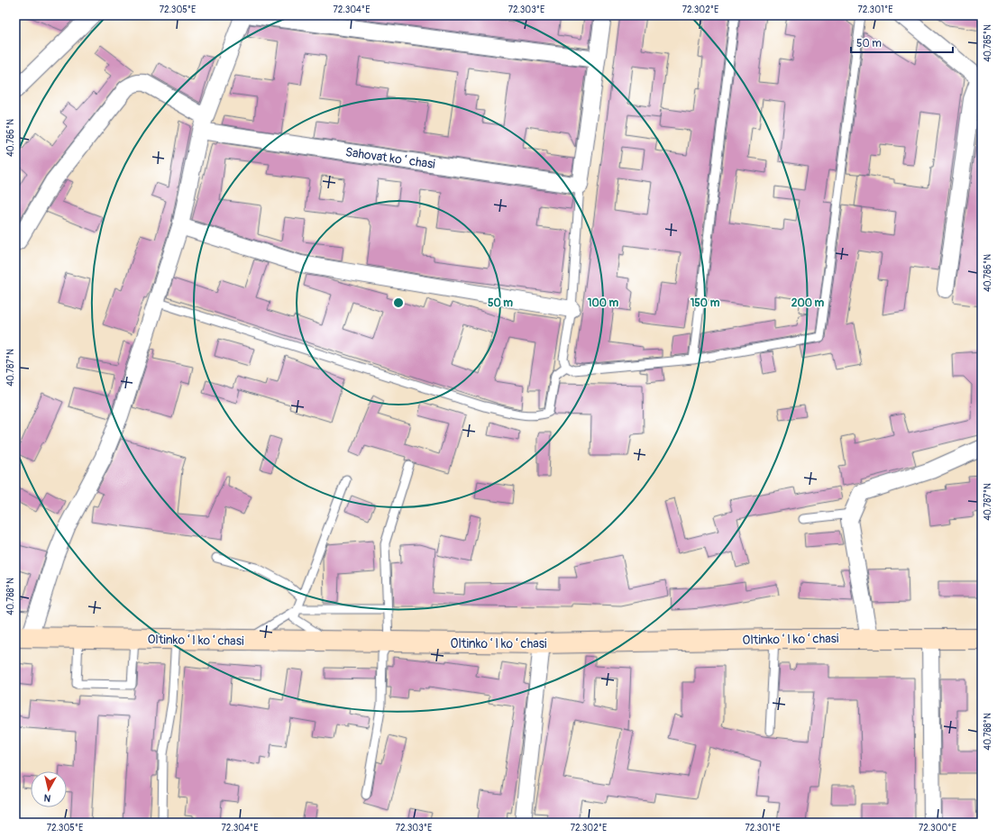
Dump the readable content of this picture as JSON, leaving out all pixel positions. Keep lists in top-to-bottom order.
{
  "streets": {
    "main road": ["Oltinkoʻl koʻchasi"],
    "street": ["Sahovat koʻchasi"]
  },
  "scale_bar": "50 m",
  "north": "bottom",
  "coordinates": [
    "72.305°E",
    "72.304°E",
    "72.303°E",
    "72.302°E",
    "72.301°E",
    "40.785°N",
    "40.786°N",
    "40.787°N",
    "40.788°N",
    "72.300°E"
  ],
  "rings": [
    "50 m",
    "100 m",
    "150 m",
    "200 m"
  ]
}
